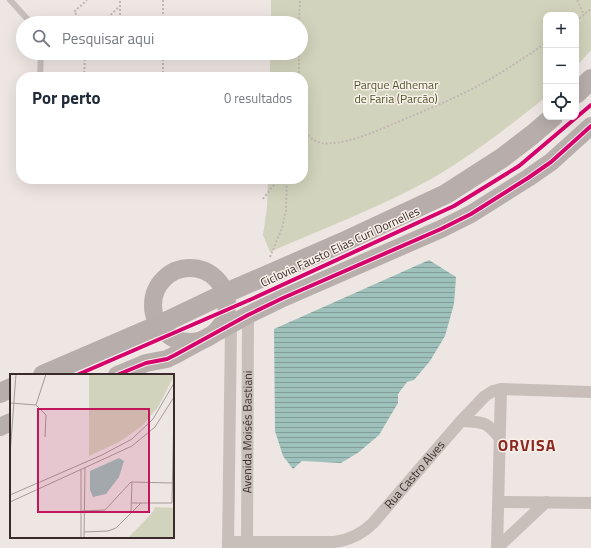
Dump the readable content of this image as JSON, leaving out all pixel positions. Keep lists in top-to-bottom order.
{
  "streets": {
    "street": ["Avenida Moisés Bastiani", "Rua Castro Alves"],
    "cycle path": ["Ciclovia Fausto Elias Curi Dornelles"]
  },
  "crossings": [
    ["Avenida Moisés Bastiani", "Rua Castro Alves"]
  ],
  "districts": ["ORVISA"],
  "parks": ["Parque Adhemar de Faria (Parcão)"],
  "page": {
    "map_buttons": ["+", "−"],
    "search": "Pesquisar aqui",
    "heading": ["Por perto", "0 resultados"]
  }
}
